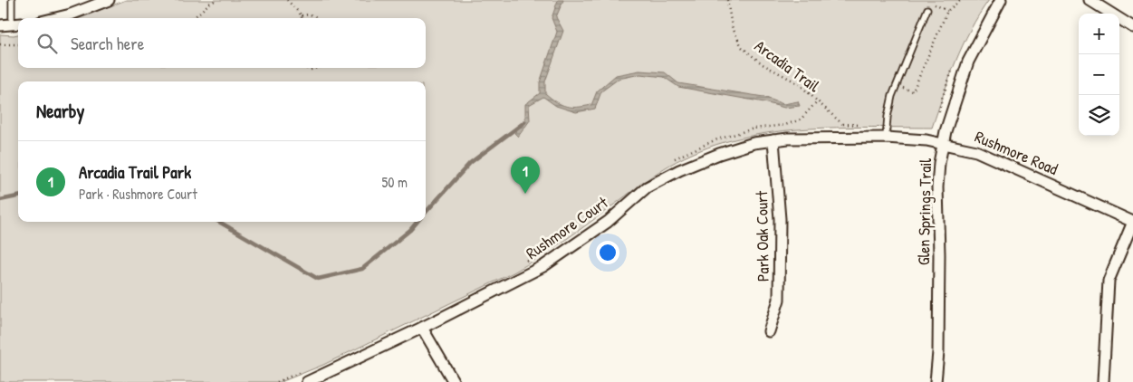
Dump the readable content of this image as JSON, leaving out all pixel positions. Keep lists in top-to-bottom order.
{
  "streets": {
    "street": [
      "Rushmore Road",
      "Glen Springs Trail",
      "Rushmore Court",
      "Park Oak Court"
    ],
    "path": ["Arcadia Trail"]
  },
  "crossings": [
    ["Arcadia Trail", "Rushmore Road"],
    ["Arcadia Trail", "Rushmore Court"],
    ["Rushmore Road", "Glen Springs Trail"],
    ["Rushmore Road", "Rushmore Court"],
    ["Rushmore Court", "Park Oak Court"]
  ],
  "page": {
    "map_buttons": ["+", "−"],
    "search": "Search here",
    "heading": "Nearby",
    "list": [
      {
        "mark": "1",
        "name": "Arcadia Trail Park",
        "note": "Park · Rushmore Court",
        "value": "50 m"
      }
    ],
    "pins": "1"
  }
}
